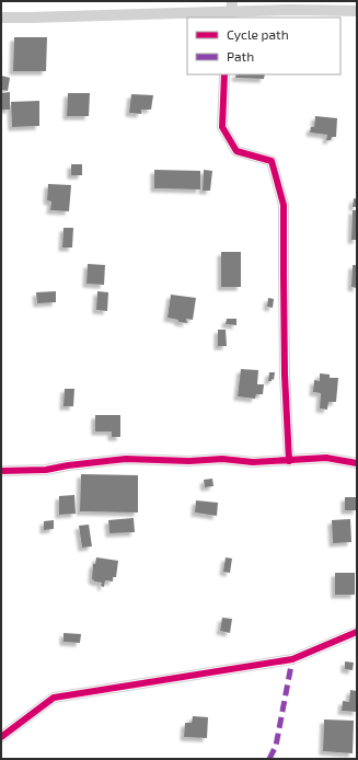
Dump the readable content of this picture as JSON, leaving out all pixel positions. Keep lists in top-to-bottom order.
{
  "legend": ["Cycle path", "Path"]
}
